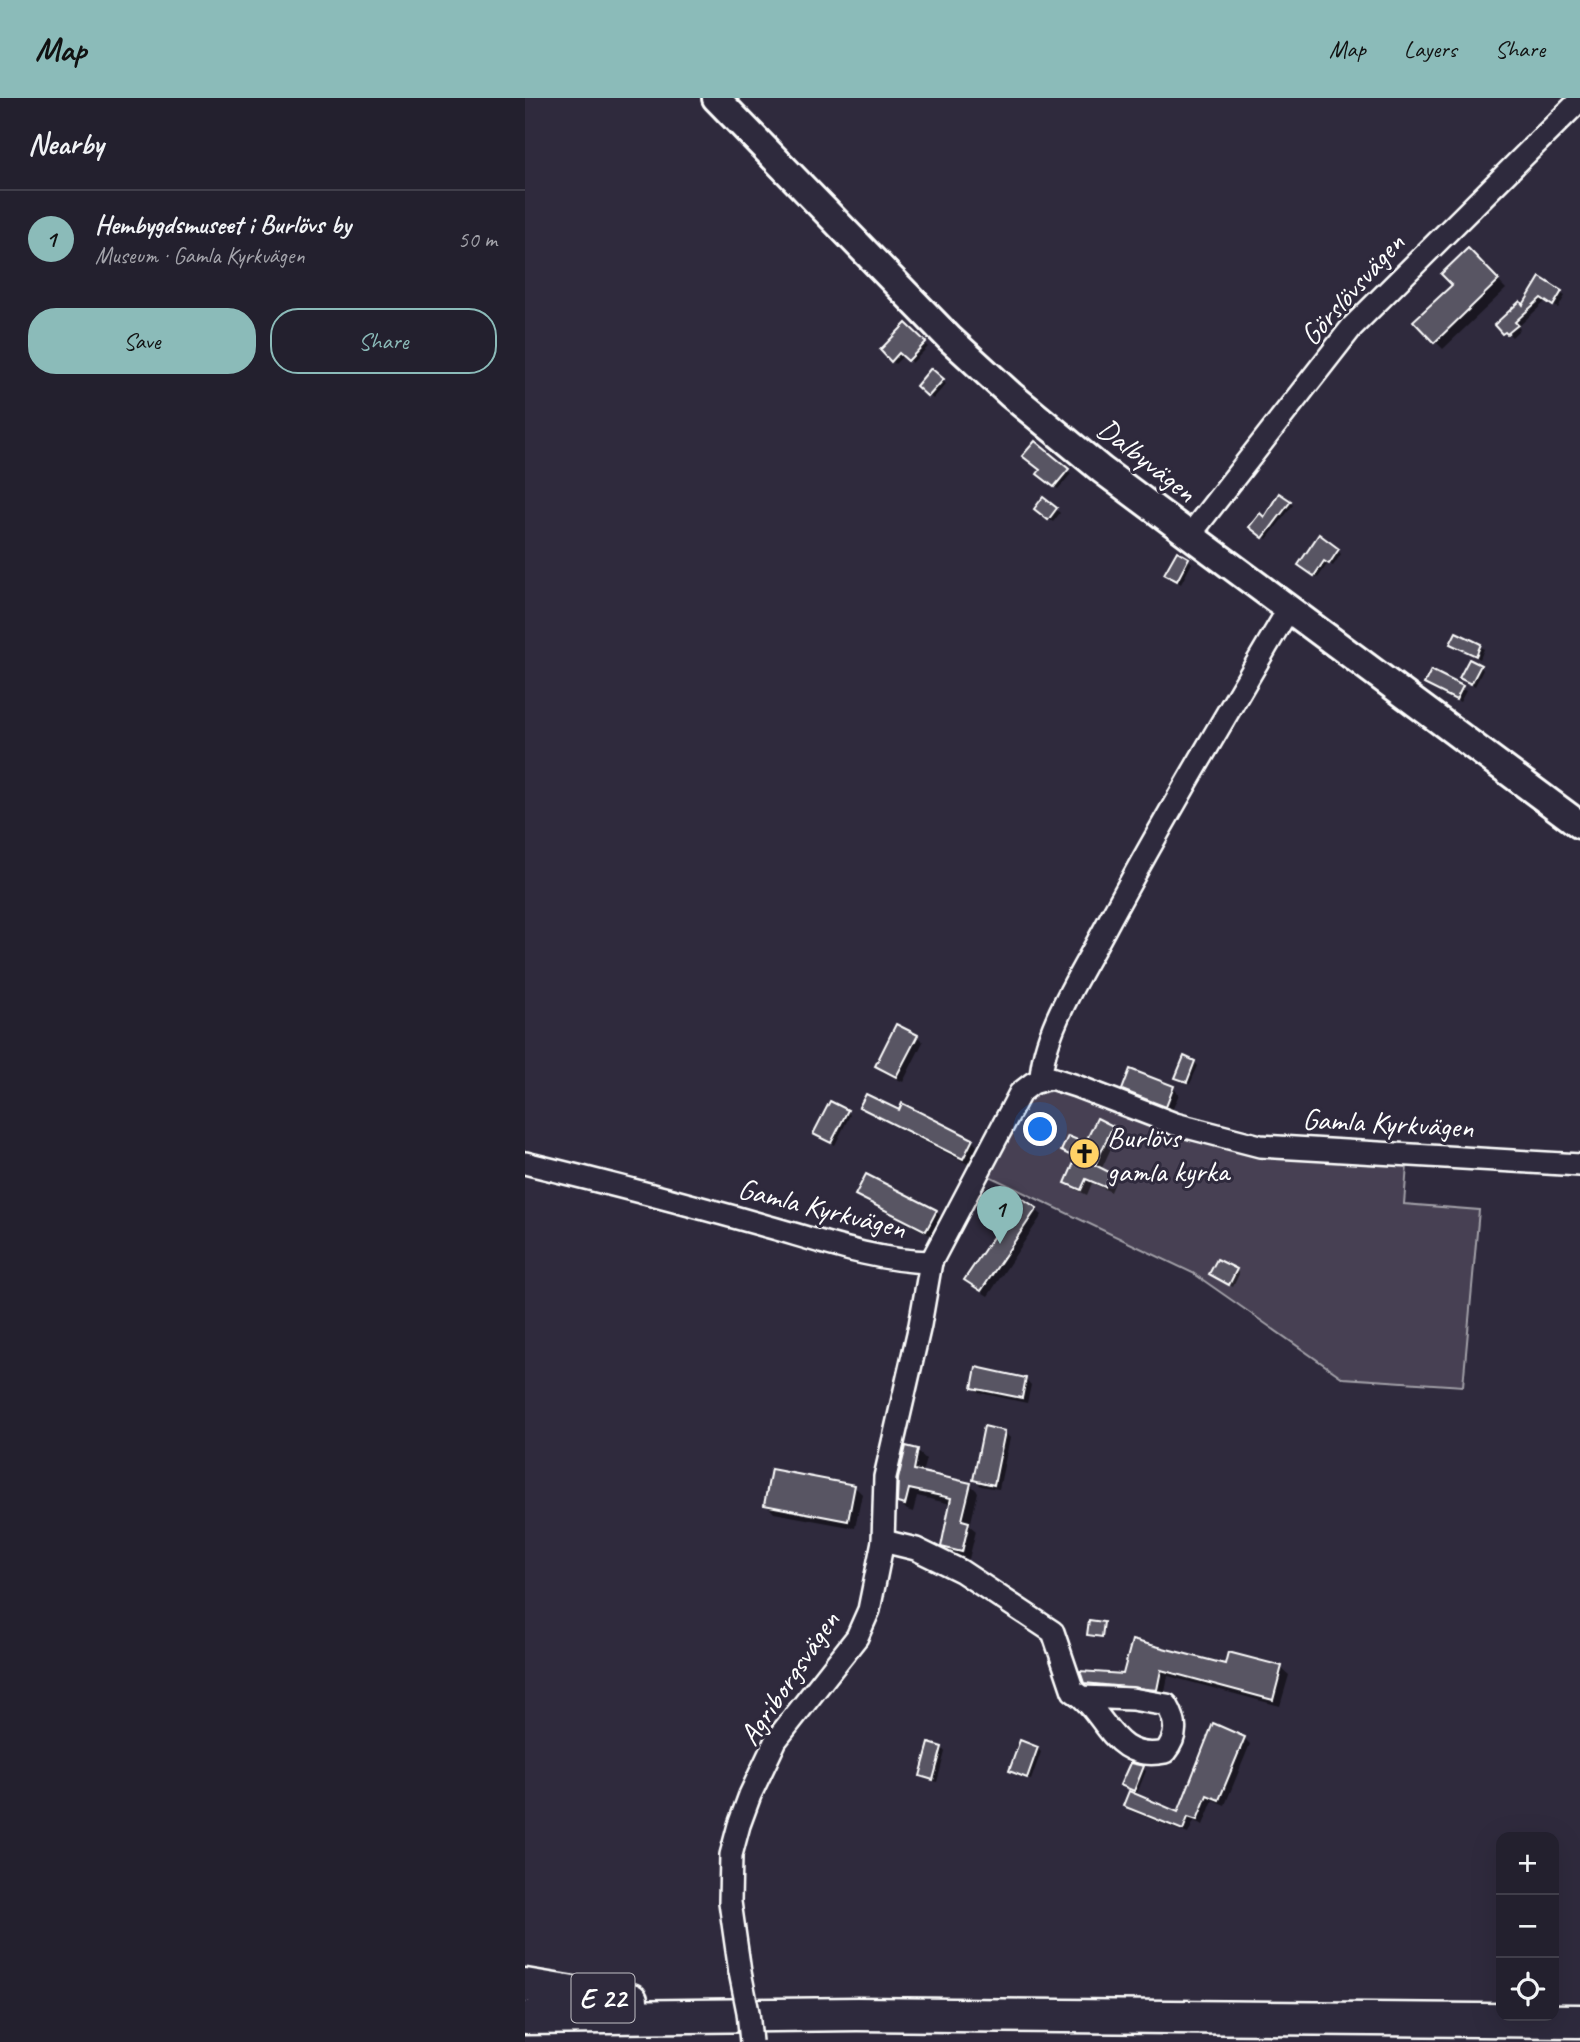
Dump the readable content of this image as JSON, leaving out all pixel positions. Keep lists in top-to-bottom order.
{
  "streets": {
    "highway": ["E 22"],
    "main road": ["Dalbyvägen"],
    "street": ["Görslövsvägen", "Gamla Kyrkvägen", "Agriborgsvägen"]
  },
  "crossings": [
    ["Görslövsvägen", "Dalbyvägen"],
    ["Gamla Kyrkvägen", "Agriborgsvägen"]
  ],
  "places": {
    "church": ["Burlövs gamla kyrka"]
  },
  "page": {
    "header": "Map",
    "nav": ["Map", "Layers", "Share"],
    "heading": "Nearby",
    "list": [
      {
        "mark": "1",
        "name": "Hembygdsmuseet i Burlövs by",
        "note": "Museum · Gamla Kyrkvägen",
        "value": "50 m"
      }
    ],
    "buttons": ["Save", "Share"],
    "pins": "1",
    "map_buttons": ["+", "−"]
  }
}
